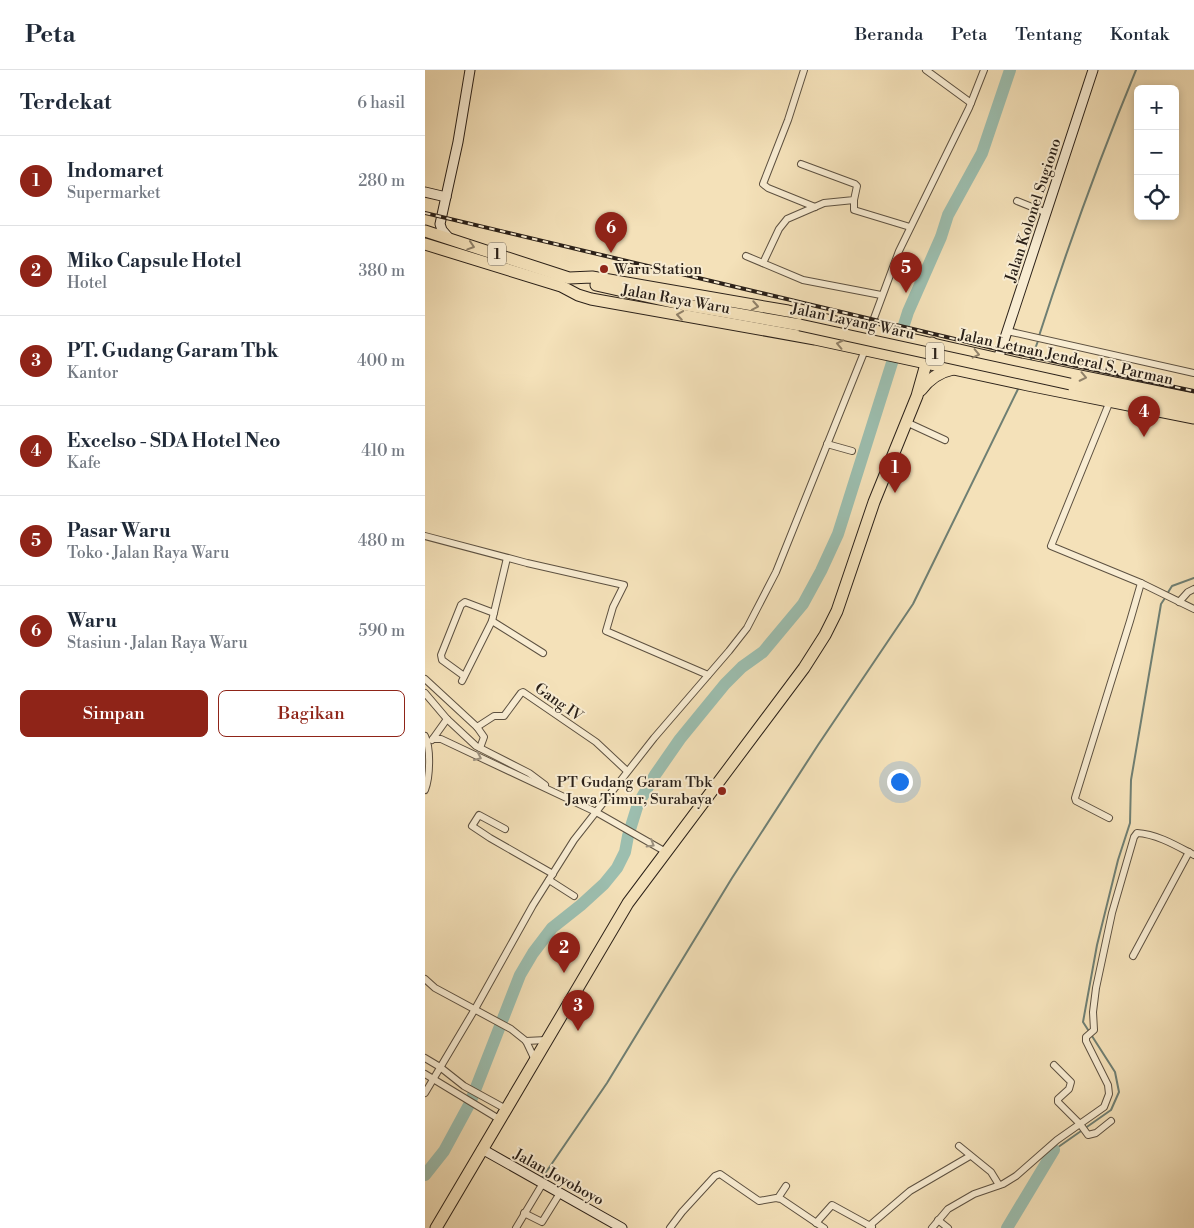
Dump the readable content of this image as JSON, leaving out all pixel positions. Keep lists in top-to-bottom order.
{
  "streets": {
    "highway": [
      "1",
      "Jalan Raya Waru",
      "Jalan Layang Waru",
      "Jalan Letnan Jenderal S. Parman"
    ],
    "street": ["Jalan Kolonel Sugiono", "Gang IV", "Jalan Joyoboyo"]
  },
  "crossings": [
    ["Jalan Kolonel Sugiono", "Jalan Letnan Jenderal S. Parman"],
    ["Jalan Raya Waru", "Jalan Layang Waru"],
    ["Jalan Raya Waru", "Jalan Letnan Jenderal S. Parman"]
  ],
  "places": ["Waru Station", "PT Gudang Garam Tbk Jawa Timur, Surabaya"],
  "page": {
    "header": "Peta",
    "nav": [
      "Beranda",
      "Peta",
      "Tentang",
      "Kontak"
    ],
    "heading": ["Terdekat", "6 hasil"],
    "map_buttons": ["+", "−"],
    "list": [
      {
        "mark": "1",
        "name": "Indomaret",
        "note": "Supermarket",
        "value": "280 m"
      },
      {
        "mark": "2",
        "name": "Miko Capsule Hotel",
        "note": "Hotel",
        "value": "380 m"
      },
      {
        "mark": "3",
        "name": "PT. Gudang Garam Tbk",
        "note": "Kantor",
        "value": "400 m"
      },
      {
        "mark": "4",
        "name": "Excelso - SDA Hotel Neo",
        "note": "Kafe",
        "value": "410 m"
      },
      {
        "mark": "5",
        "name": "Pasar Waru",
        "note": "Toko · Jalan Raya Waru",
        "value": "480 m"
      },
      {
        "mark": "6",
        "name": "Waru",
        "note": "Stasiun · Jalan Raya Waru",
        "value": "590 m"
      }
    ],
    "pins": [
      "6",
      "5",
      "4",
      "1",
      "2",
      "3"
    ],
    "buttons": ["Simpan", "Bagikan"]
  }
}
